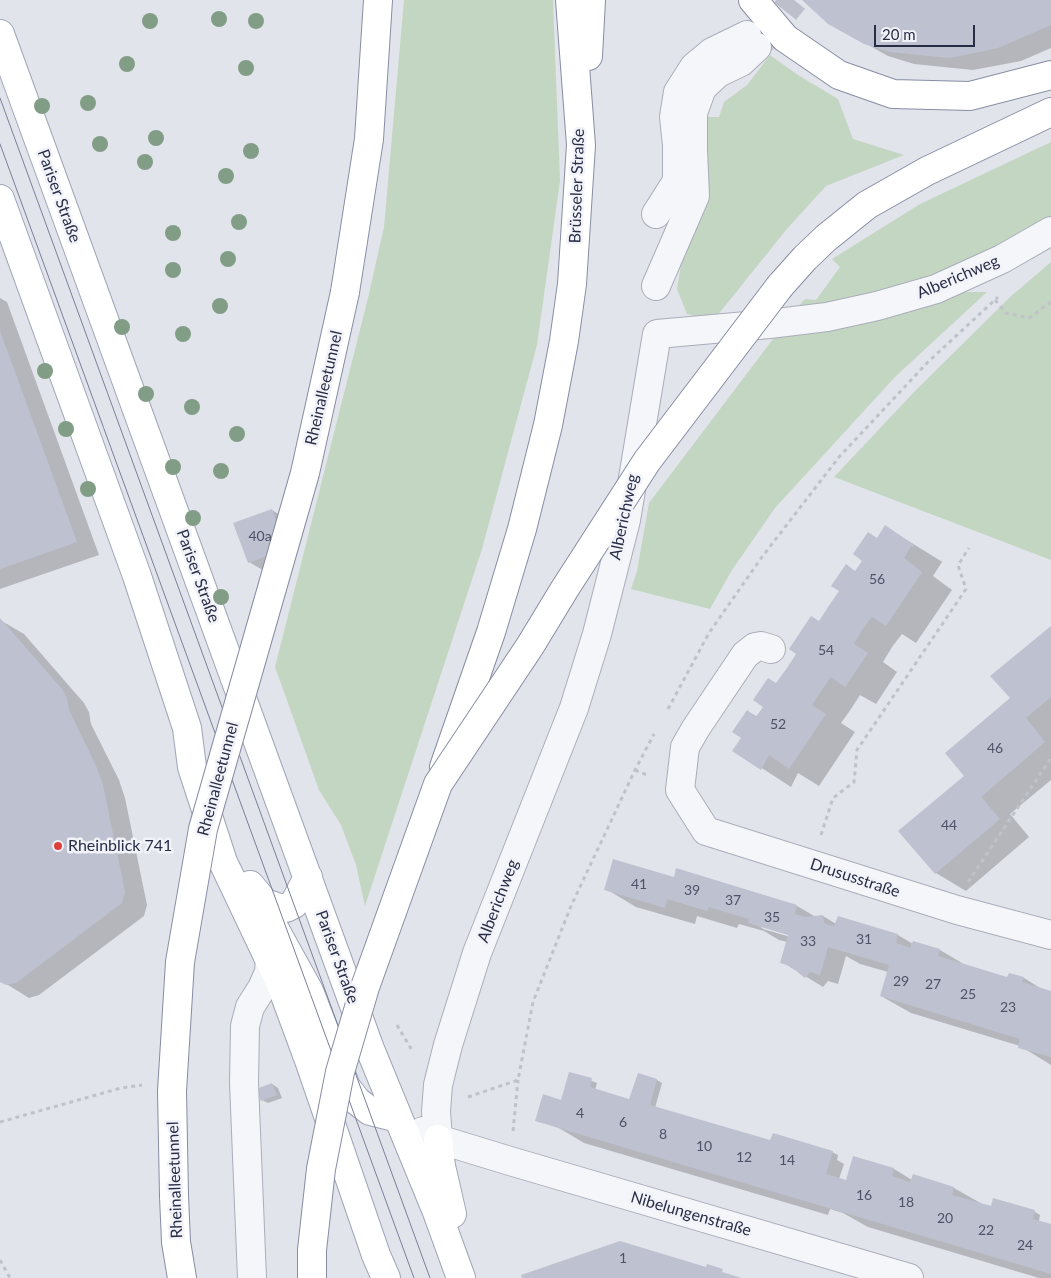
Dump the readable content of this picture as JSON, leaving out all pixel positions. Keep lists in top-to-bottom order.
{
  "streets": {
    "main road": ["Brüsseler Straße", "Pariser Straße", "Rheinalleetunnel"],
    "street": ["Alberichweg", "Drususstraße", "Nibelungenstraße"]
  },
  "crossings": [
    ["Pariser Straße", "Alberichweg"],
    ["Alberichweg", "Nibelungenstraße"]
  ],
  "places": ["Rheinblick 741"],
  "house_numbers": [
    "40a",
    "56",
    "54",
    "52",
    "46",
    "44",
    "41",
    "39",
    "37",
    "35",
    "31",
    "33",
    "29",
    "27",
    "25",
    "23",
    "4",
    "6",
    "8",
    "10",
    "12",
    "14",
    "16",
    "18",
    "20",
    "22",
    "24",
    "1"
  ],
  "scale_bar": "20 m"
}
